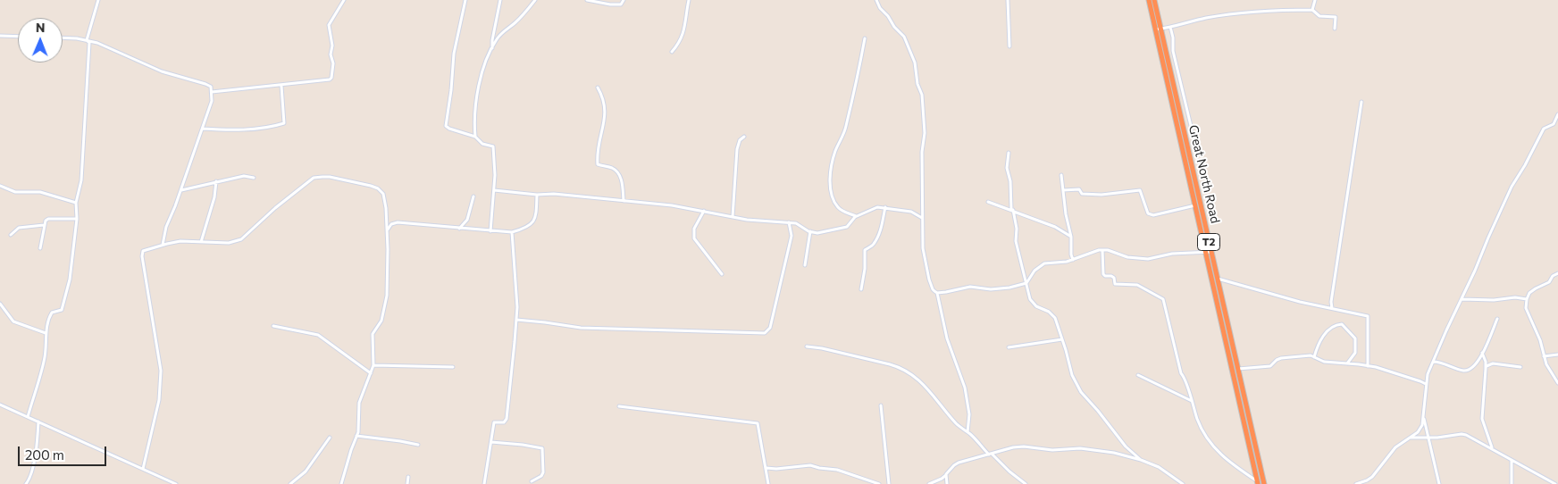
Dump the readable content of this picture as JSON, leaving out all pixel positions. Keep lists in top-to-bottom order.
{
  "streets": {
    "highway": ["Great North Road", "T2"]
  },
  "scale_bar": "200 m",
  "north": "top"
}
